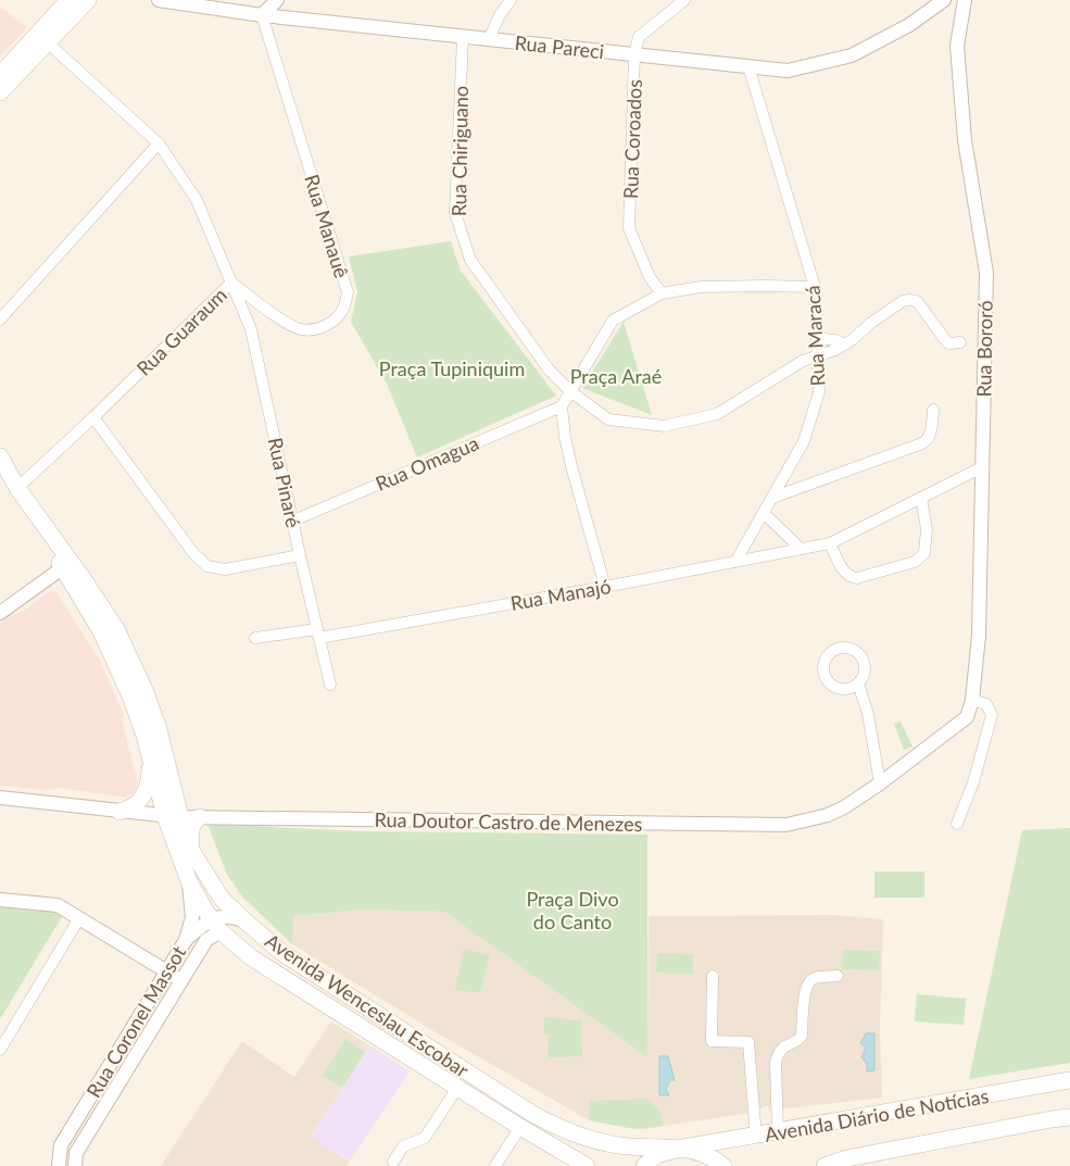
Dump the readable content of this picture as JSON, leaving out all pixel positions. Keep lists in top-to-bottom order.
{
  "streets": {
    "main road": ["Avenida Wenceslau Escobar", "Avenida Diário de Notícias"],
    "street": [
      "Rua Pareci",
      "Rua Coroados",
      "Rua Chiriguano",
      "Rua Manauê",
      "Rua Guaraum",
      "Rua Maracá",
      "Rua Bororó",
      "Rua Omagua",
      "Rua Pinaré",
      "Rua Manajó",
      "Rua Doutor Castro de Menezes",
      "Rua Coronel Massot"
    ]
  },
  "crossings": [
    ["Rua Pareci", "Rua Coroados"],
    ["Rua Pareci", "Rua Chiriguano"],
    ["Rua Pareci", "Rua Manauê"],
    ["Rua Pareci", "Rua Maracá"],
    ["Rua Manauê", "Rua Guaraum"],
    ["Rua Manauê", "Rua Pinaré"],
    ["Rua Guaraum", "Rua Pinaré"],
    ["Rua Guaraum", "Avenida Wenceslau Escobar"],
    ["Rua Maracá", "Rua Manajó"],
    ["Rua Bororó", "Rua Manajó"],
    ["Rua Bororó", "Rua Doutor Castro de Menezes"],
    ["Rua Omagua", "Rua Pinaré"],
    ["Rua Pinaré", "Rua Manajó"],
    ["Rua Doutor Castro de Menezes", "Avenida Wenceslau Escobar"],
    ["Avenida Wenceslau Escobar", "Rua Coronel Massot"],
    ["Avenida Wenceslau Escobar", "Avenida Diário de Notícias"]
  ],
  "parks": ["Praça Tupiniquim", "Praça Araé", "Praça Divo do Canto"]
}
